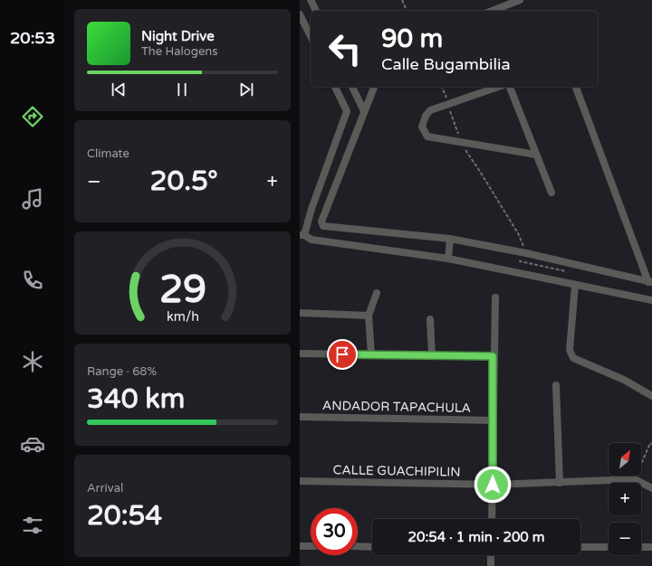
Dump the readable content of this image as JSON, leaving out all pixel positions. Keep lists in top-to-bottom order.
{
  "streets": {
    "street": ["ANDADOR TAPACHULA", "CALLE GUACHIPILIN"]
  },
  "north": "top right",
  "page": {
    "tabs": "20:53",
    "turn": ["90 m", "Calle Bugambilia"],
    "song": ["Night Drive", "The Halogens"],
    "tile": [
      "Climate",
      ["Range · 68%", "340 km"],
      ["Arrival", "20:54"]
    ],
    "heat": ["−", "20.5°", "+"],
    "map_buttons": ["+", "−"],
    "limit": "30",
    "trip": "20:54 · 1 min · 200 m",
    "gauge": ["29", "km/h"]
  }
}
